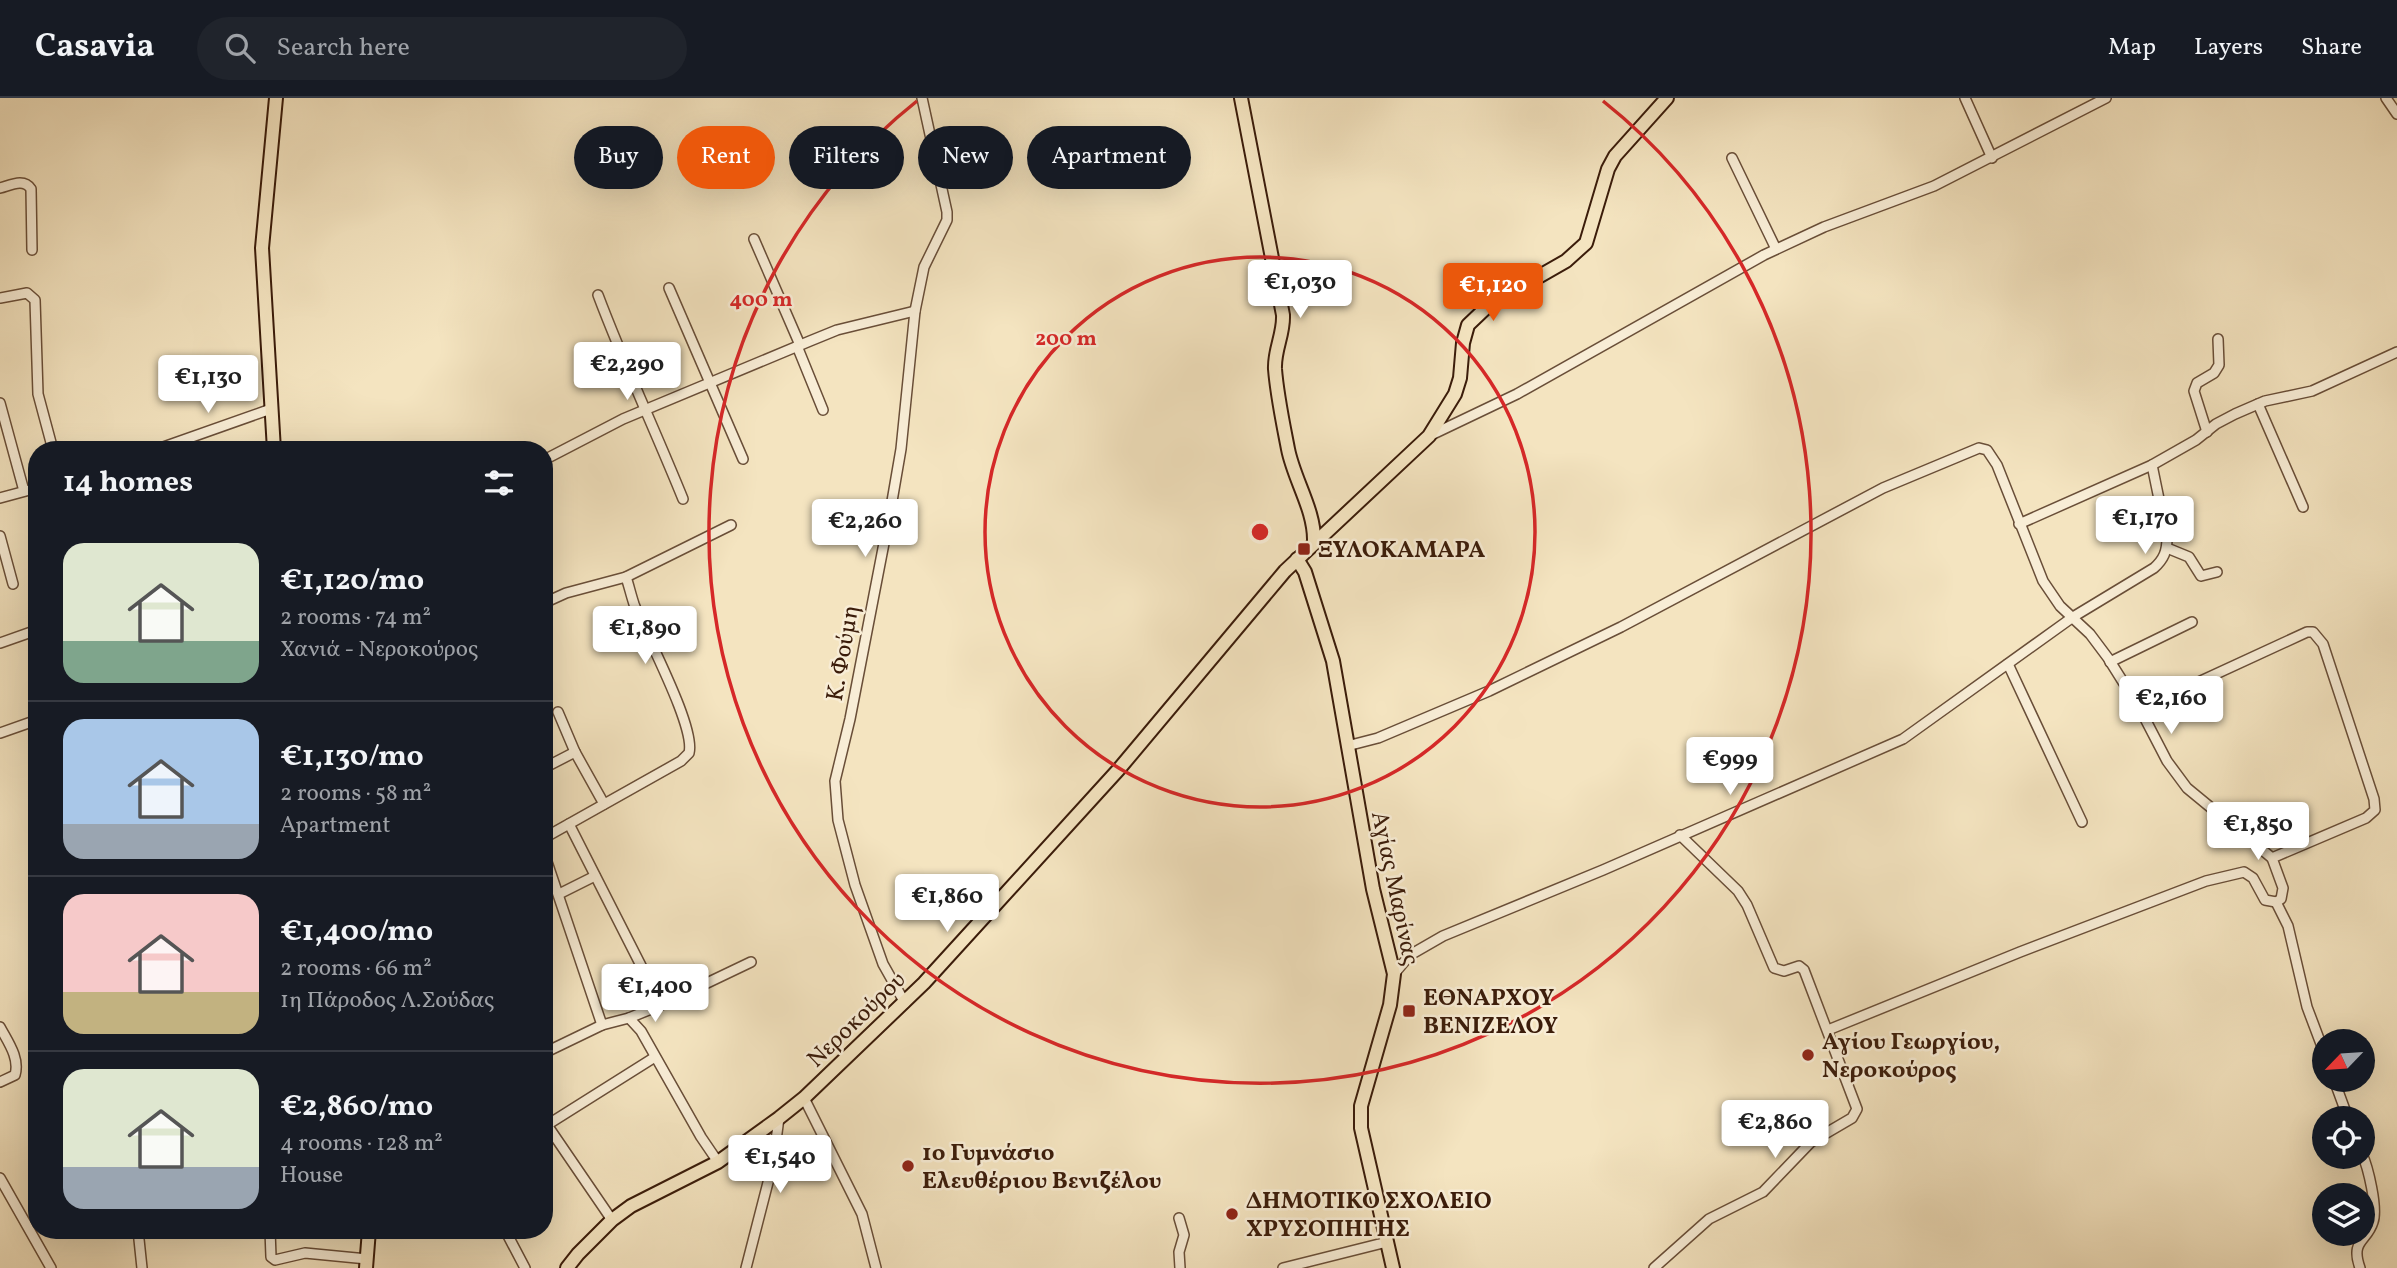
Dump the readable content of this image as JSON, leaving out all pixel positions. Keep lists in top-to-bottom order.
{
  "streets": {
    "main road": ["Αγίας Μαρίνας", "Νεροκούρου"],
    "street": ["Κ. Φούμη"]
  },
  "crossings": [
    ["Κ. Φούμη", "Νεροκούρου"],
    ["Αγίας Μαρίνας", "Νεροκούρου"]
  ],
  "places": {
    "transit": ["ΞΥΛΟΚΑΜΑΡΑ", "ΕΘΝΑΡΧΟΥ ΒΕΝΙΖΕΛΟΥ"],
    "other": ["Αγίου Γεωργίου, Νεροκούρος", "1ο Γυμνάσιο Ελευθέριου Βενιζέλου", "ΔΗΜΟΤΙΚΟ ΣΧΟΛΕΙΟ ΧΡΥΣΟΠΗΓΗΣ"]
  },
  "north": "bottom left",
  "page": {
    "header": "Casavia",
    "search": "Search here",
    "nav": ["Map", "Layers", "Share"],
    "chip": [
      "Buy",
      "Rent",
      "Filters",
      "New",
      "Apartment"
    ],
    "price": [
      "€1,030",
      "€1,120",
      "€2,290",
      "€1,130",
      "€1,170",
      "€2,260",
      "€1,890",
      "€2,160",
      "€999",
      "€1,850",
      "€1,860",
      "€1,400",
      "€2,860",
      "€1,540"
    ],
    "heading": "14 homes",
    "list": [
      {
        "name": "€1,120/mo",
        "note": "2 rooms · 74 m² · Χανιά - Νεροκούρος"
      },
      {
        "name": "€1,130/mo",
        "note": "2 rooms · 58 m² · Apartment"
      },
      {
        "name": "€1,400/mo",
        "note": "2 rooms · 66 m² · 1η Πάροδος Λ.Σούδας"
      },
      {
        "name": "€2,860/mo",
        "note": "4 rooms · 128 m² · House"
      }
    ]
  },
  "rings": ["400 m", "200 m"]
}
